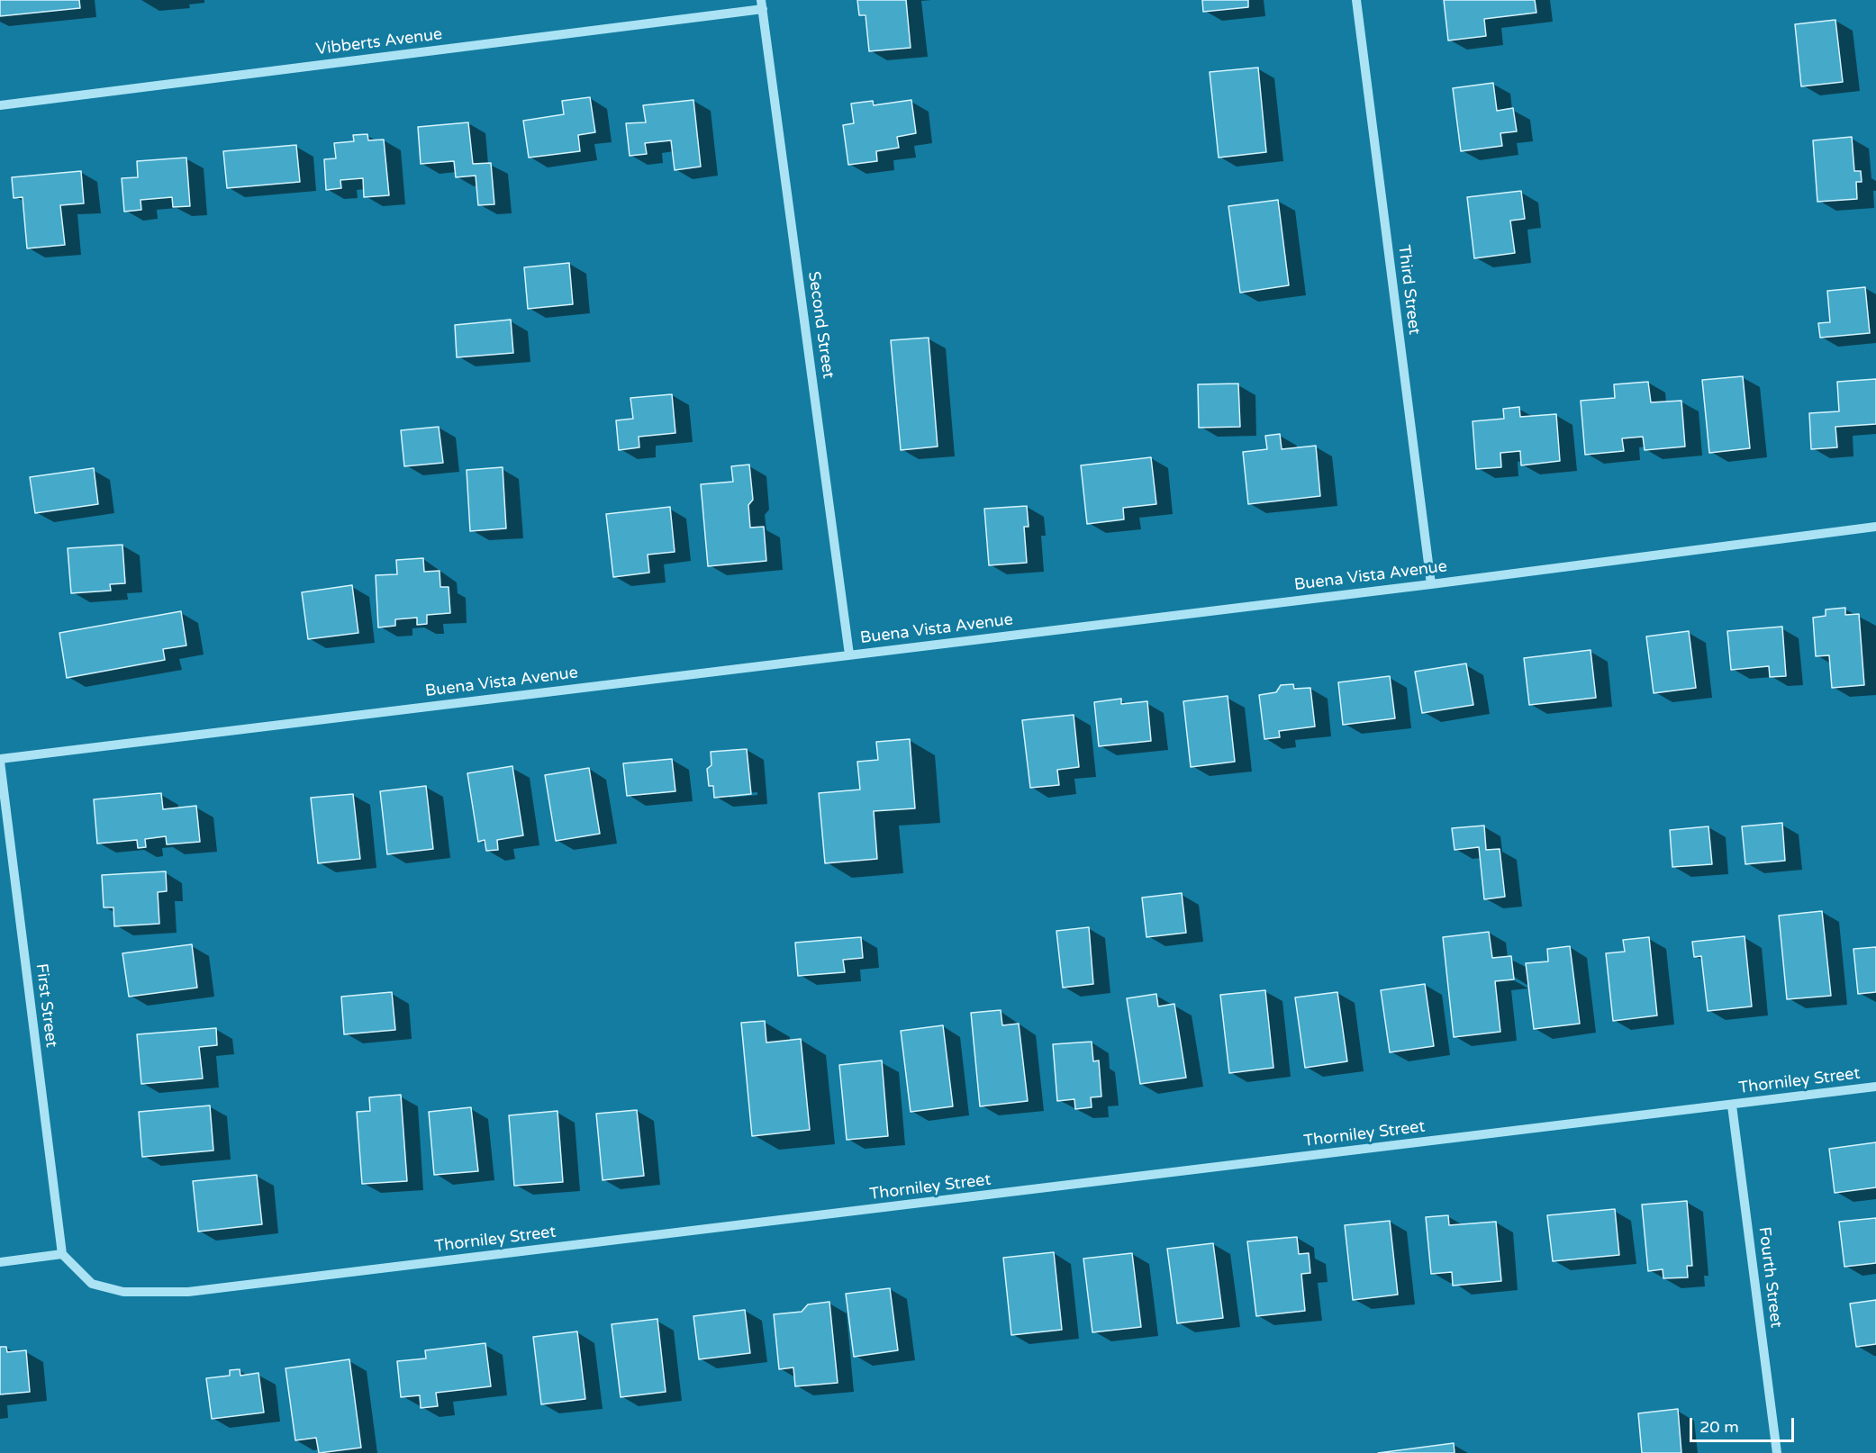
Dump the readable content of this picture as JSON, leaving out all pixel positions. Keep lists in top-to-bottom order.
{
  "streets": {
    "street": [
      "Vibberts Avenue",
      "Third Street",
      "Second Street",
      "Buena Vista Avenue",
      "First Street",
      "Thorniley Street",
      "Fourth Street"
    ]
  },
  "crossings": [
    ["Vibberts Avenue", "Second Street"],
    ["Third Street", "Buena Vista Avenue"],
    ["Second Street", "Buena Vista Avenue"],
    ["Buena Vista Avenue", "First Street"],
    ["First Street", "Thorniley Street"],
    ["Thorniley Street", "Fourth Street"]
  ],
  "scale_bar": "20 m"
}
